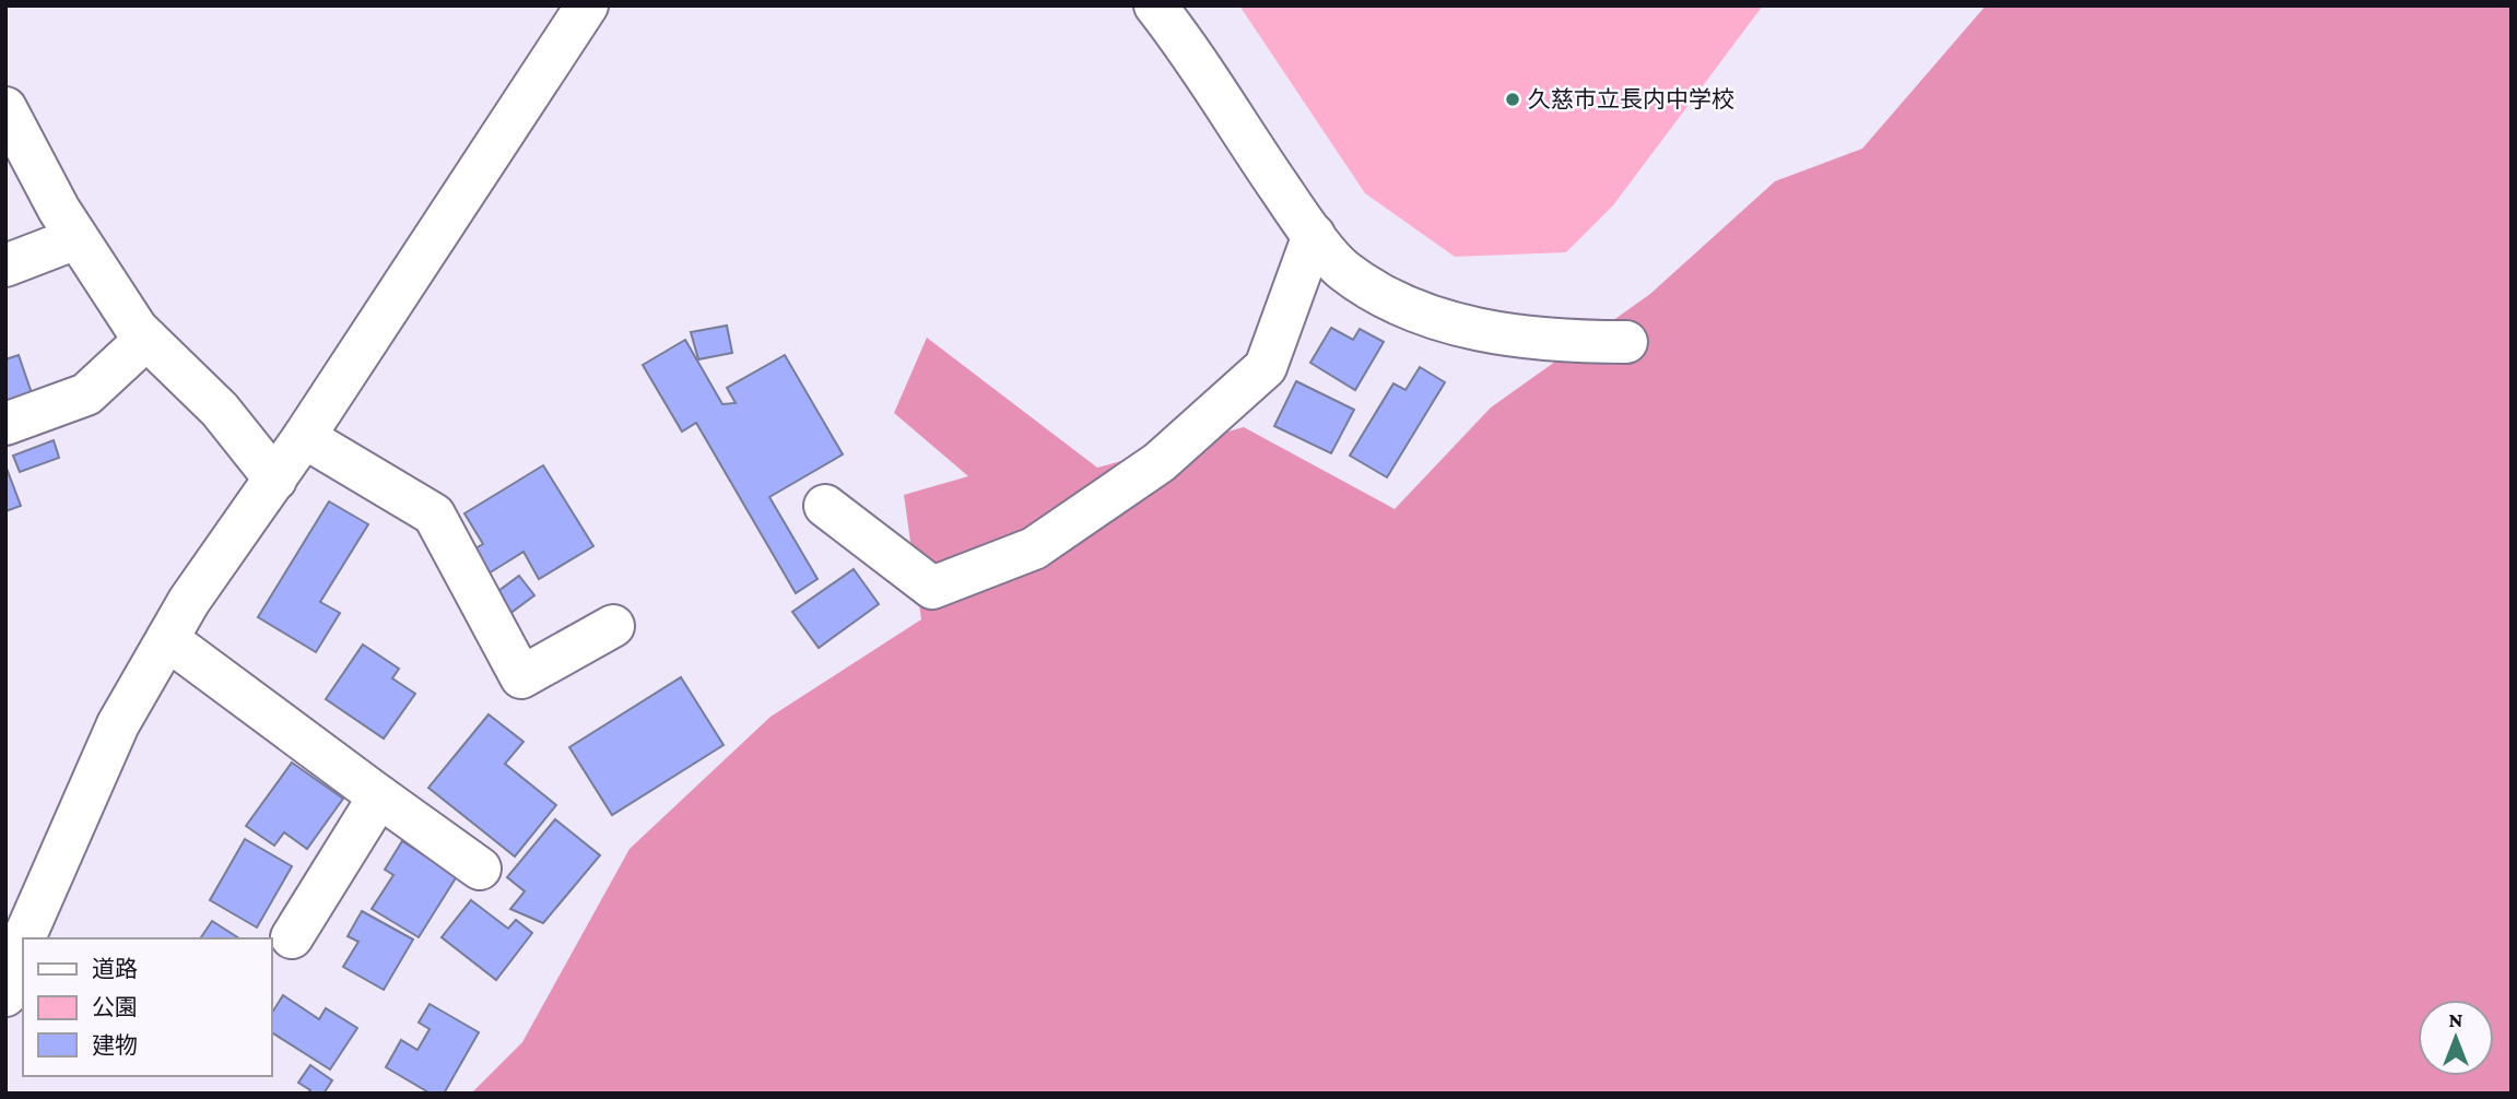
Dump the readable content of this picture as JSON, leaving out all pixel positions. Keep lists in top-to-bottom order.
{
  "places": ["久慈市立長内中学校"],
  "legend": ["道路", "公園", "建物"],
  "north": "top"
}
